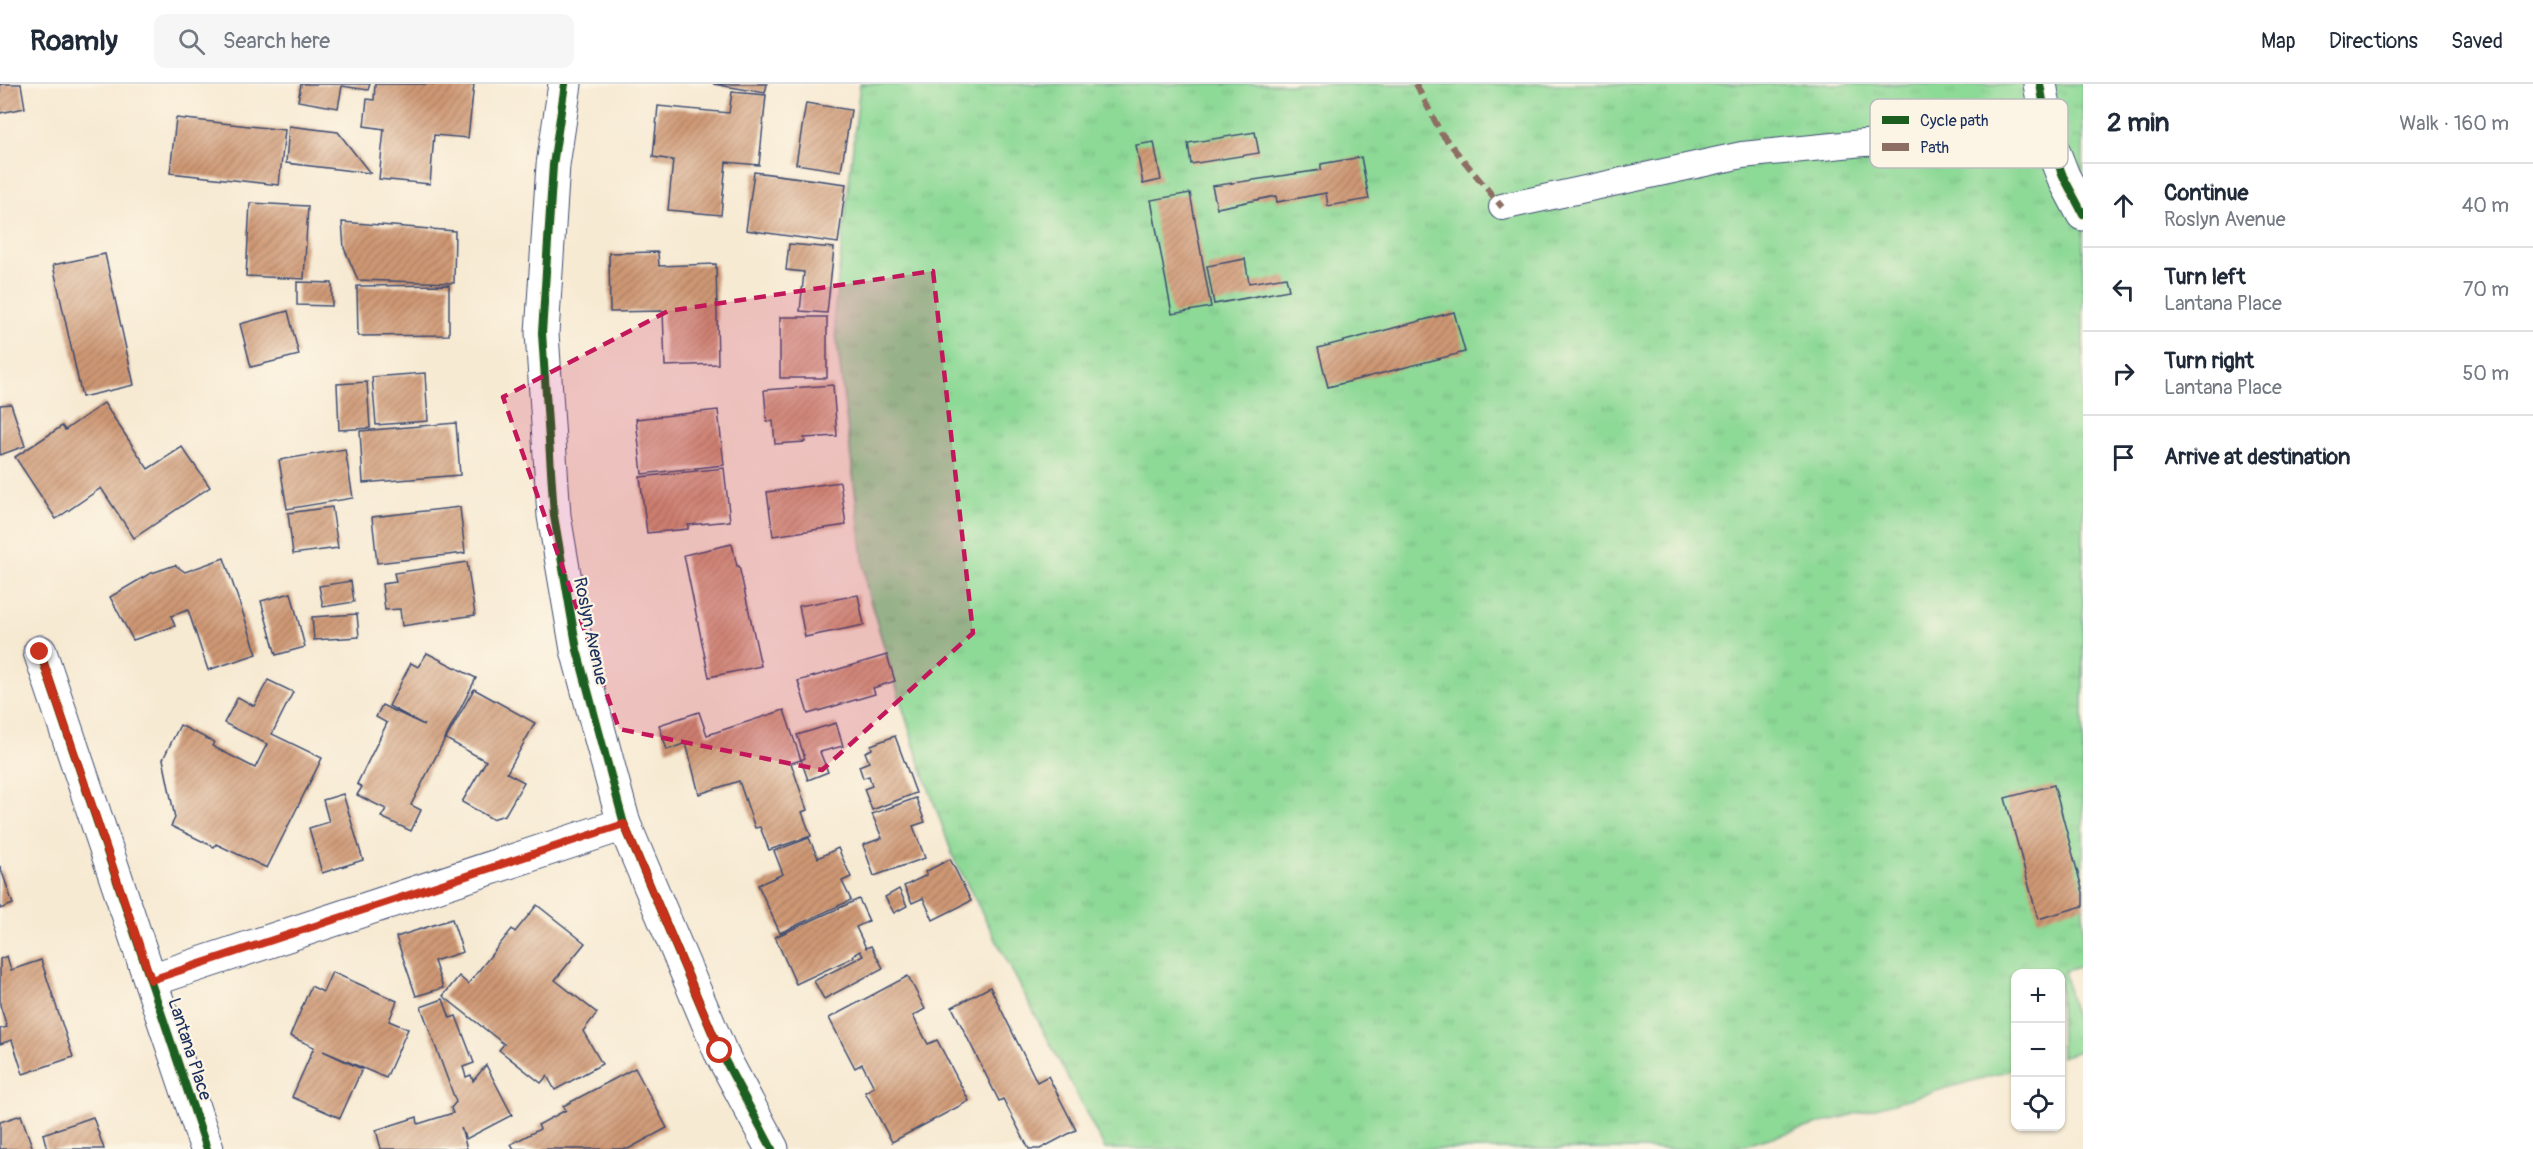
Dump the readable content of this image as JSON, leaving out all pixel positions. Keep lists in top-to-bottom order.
{
  "streets": {
    "street": ["Roslyn Avenue", "Lantana Place"]
  },
  "crossings": [
    ["Roslyn Avenue", "Lantana Place"]
  ],
  "legend": ["Cycle path", "Path"],
  "page": {
    "header": "Roamly",
    "search": "Search here",
    "nav": ["Map", "Directions", "Saved"],
    "heading": ["2 min", "Walk · 160 m"],
    "list": [
      ["Continue", "Roslyn Avenue", "40 m"],
      ["Turn left", "Lantana Place", "70 m"],
      ["Turn right", "Lantana Place", "50 m"],
      "Arrive at destination"
    ],
    "map_buttons": ["+", "−"]
  }
}
